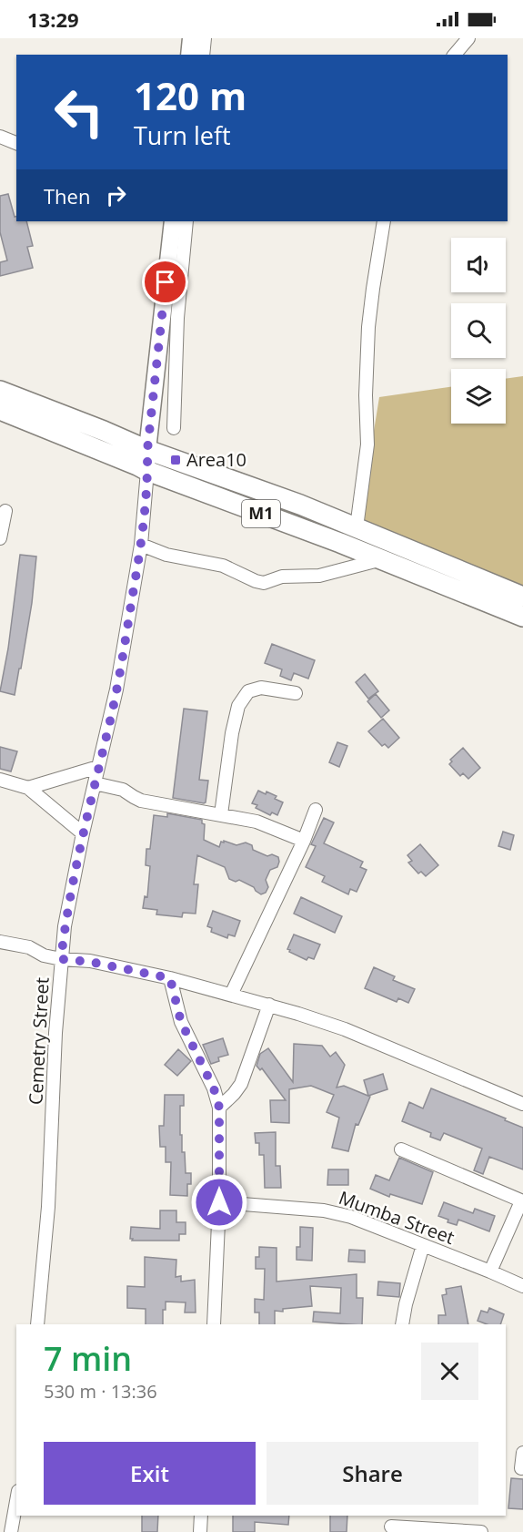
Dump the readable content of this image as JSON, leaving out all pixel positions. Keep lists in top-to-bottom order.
{
  "streets": {
    "highway": ["M1"],
    "street": ["Cemetry Street", "Mumba Street"]
  },
  "crossings": [
    ["M1", "Cemetry Street"]
  ],
  "places": {
    "transit": ["Area10"]
  },
  "page": {
    "status": "13:29",
    "turn": ["120 m", "Turn left"],
    "then": "Then",
    "heading": ["7 min", "530 m · 13:36"],
    "buttons": ["Exit", "Share"]
  }
}
